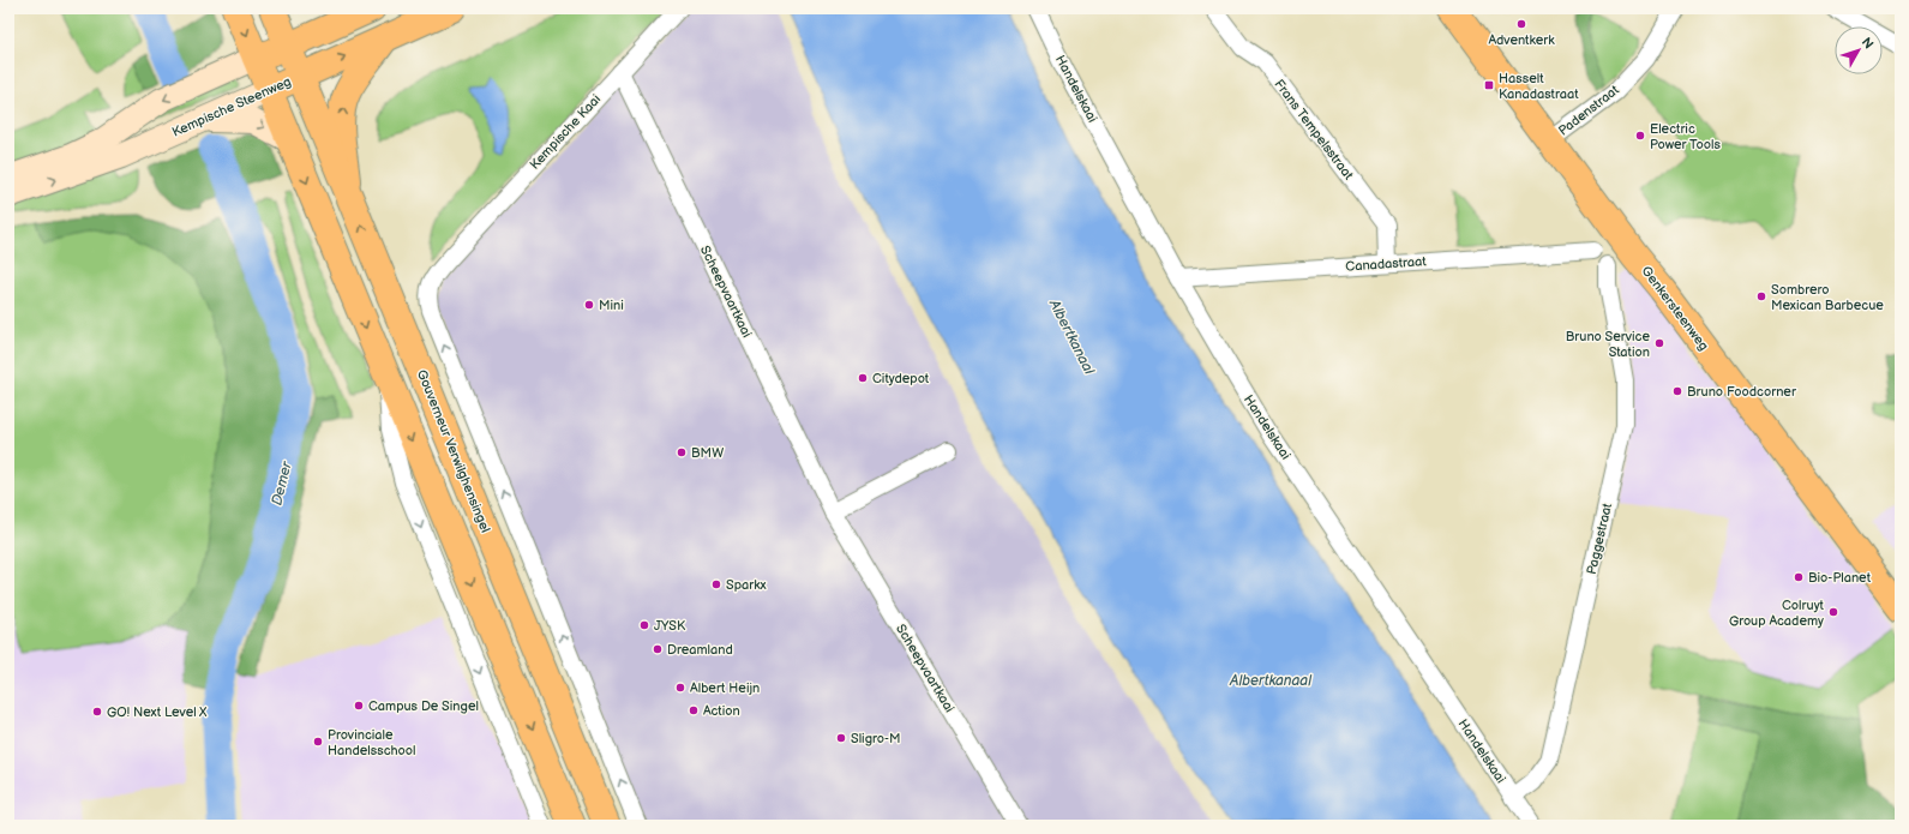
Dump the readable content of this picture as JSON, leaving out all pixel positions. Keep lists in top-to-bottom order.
{
  "streets": {
    "main road": ["Kempische Steenweg", "Genkersteenweg", "Gouverneur Verwilghensingel"],
    "street": [
      "Handelskaai",
      "Padenstraat",
      "Frans Tempelsstraat",
      "Kempische Kaai",
      "Canadastraat",
      "Scheepvaartkaai",
      "Paggestraat"
    ]
  },
  "crossings": [
    ["Handelskaai", "Canadastraat"],
    ["Handelskaai", "Paggestraat"],
    ["Kempische Steenweg", "Gouverneur Verwilghensingel"],
    ["Padenstraat", "Genkersteenweg"],
    ["Frans Tempelsstraat", "Canadastraat"],
    ["Kempische Kaai", "Scheepvaartkaai"]
  ],
  "water": ["Albertkanaal", "Demer"],
  "places": {
    "other": [
      "Adventkerk",
      "Electric Power Tools",
      "Sombrero Mexican Barbecue",
      "Mini",
      "Bruno Service Station",
      "Citydepot",
      "Bruno Foodcorner",
      "BMW",
      "Bio-Planet",
      "Sparkx",
      "Colruyt Group Academy",
      "JYSK",
      "Dreamland",
      "Albert Heijn",
      "Campus De Singel",
      "Action",
      "GO! Next Level X",
      "Sligro-M",
      "Provinciale Handelsschool"
    ],
    "transit": ["Hasselt Kanadastraat"]
  },
  "north": "top right"
}
